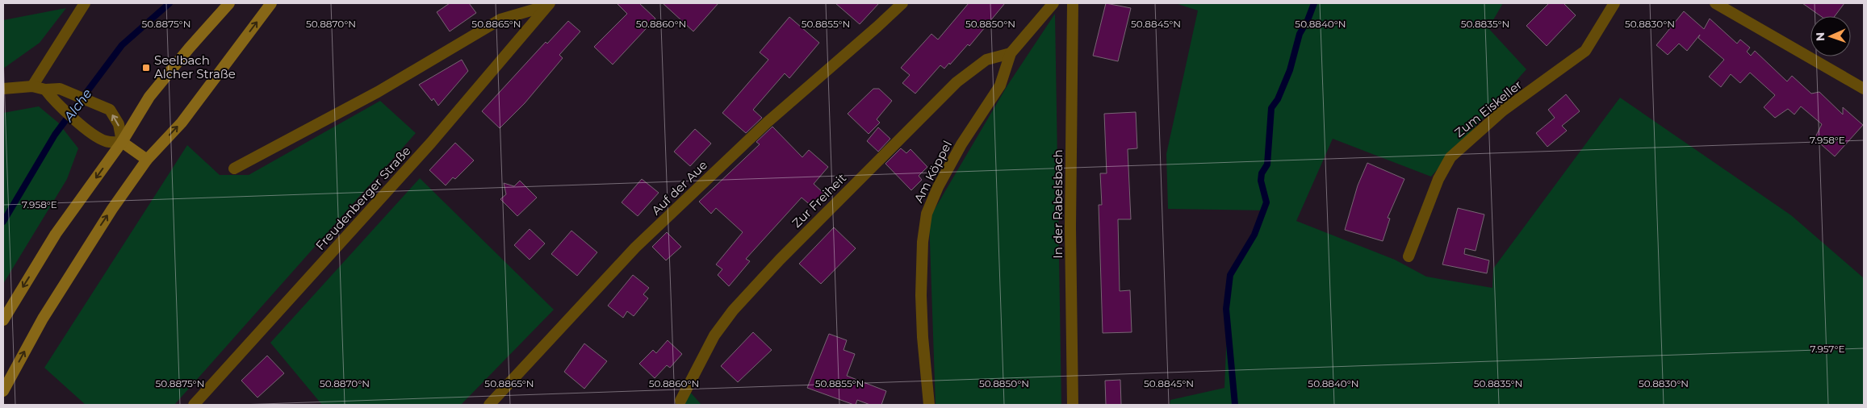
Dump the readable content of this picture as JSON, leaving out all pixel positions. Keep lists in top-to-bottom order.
{
  "streets": {
    "street": [
      "Zum Eiskeller",
      "Am Köppel",
      "Auf der Aue",
      "Freudenberger Straße",
      "Zur Freiheit",
      "In der Rabelsbach"
    ]
  },
  "crossings": [
    ["Am Köppel", "Zur Freiheit"]
  ],
  "water": ["Alche"],
  "places": {
    "transit": ["Seelbach Alcher Straße"]
  },
  "north": "left",
  "coordinates": [
    "50.8875°N",
    "50.8870°N",
    "50.8865°N",
    "50.8860°N",
    "50.8855°N",
    "50.8850°N",
    "50.8845°N",
    "50.8840°N",
    "50.8835°N",
    "50.8830°N",
    "7.958°E",
    "7.957°E"
  ]
}
